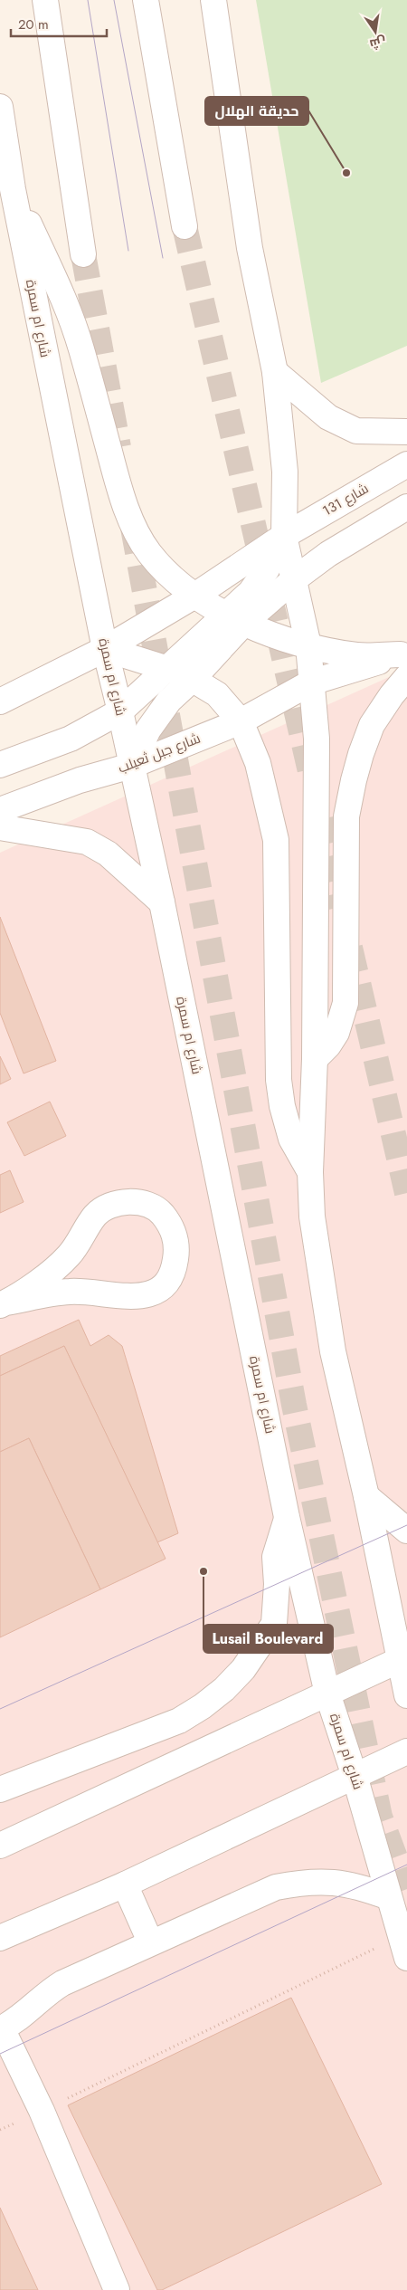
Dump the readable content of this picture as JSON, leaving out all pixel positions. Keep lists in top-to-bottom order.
{
  "streets": {
    "street": ["شارع ام سمرة", "شارع 131", "شارع جبل ثعيلب"]
  },
  "crossings": [
    ["شارع ام سمرة", "شارع جبل ثعيلب"]
  ],
  "places": ["حديقة الهلال", "Lusail Boulevard"],
  "scale_bar": "20 m",
  "north": "bottom"
}
